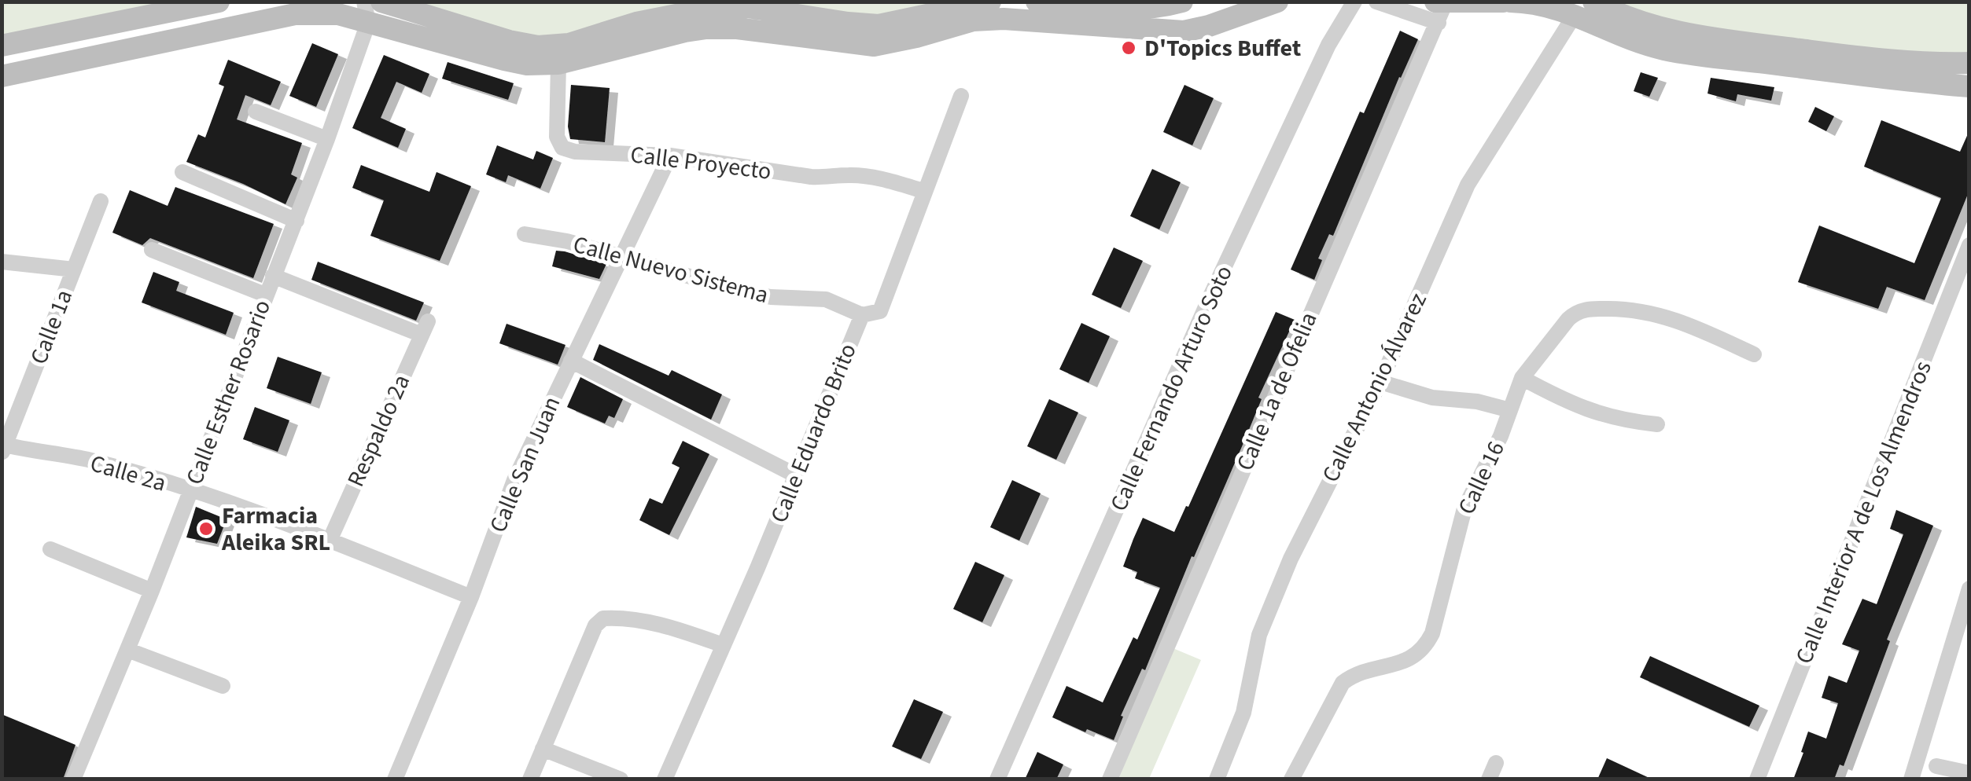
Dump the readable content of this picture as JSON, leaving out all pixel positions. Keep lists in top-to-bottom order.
{
  "streets": {
    "street": [
      "Calle Proyecto",
      "Calle Nuevo Sistema",
      "Calle 1a",
      "Calle Antonio Álvarez",
      "Calle Fernando Arturo Soto",
      "Calle 1a de Ofelia",
      "Calle Esther Rosario",
      "Respaldo 2a",
      "Calle Eduardo Brito",
      "Calle San Juan",
      "Calle 2a",
      "Calle 16",
      "Calle Interior A de Los Almendros"
    ]
  },
  "crossings": [
    ["Calle Proyecto", "Calle Eduardo Brito"],
    ["Calle Proyecto", "Calle San Juan"],
    ["Calle Nuevo Sistema", "Calle Eduardo Brito"],
    ["Calle Nuevo Sistema", "Calle San Juan"],
    ["Calle 1a", "Calle 2a"],
    ["Calle Esther Rosario", "Respaldo 2a"],
    ["Calle Esther Rosario", "Calle 2a"],
    ["Respaldo 2a", "Calle 2a"],
    ["Calle San Juan", "Calle 2a"]
  ],
  "places": ["D'Topics Buffet", "Farmacia Aleika SRL"]
}
